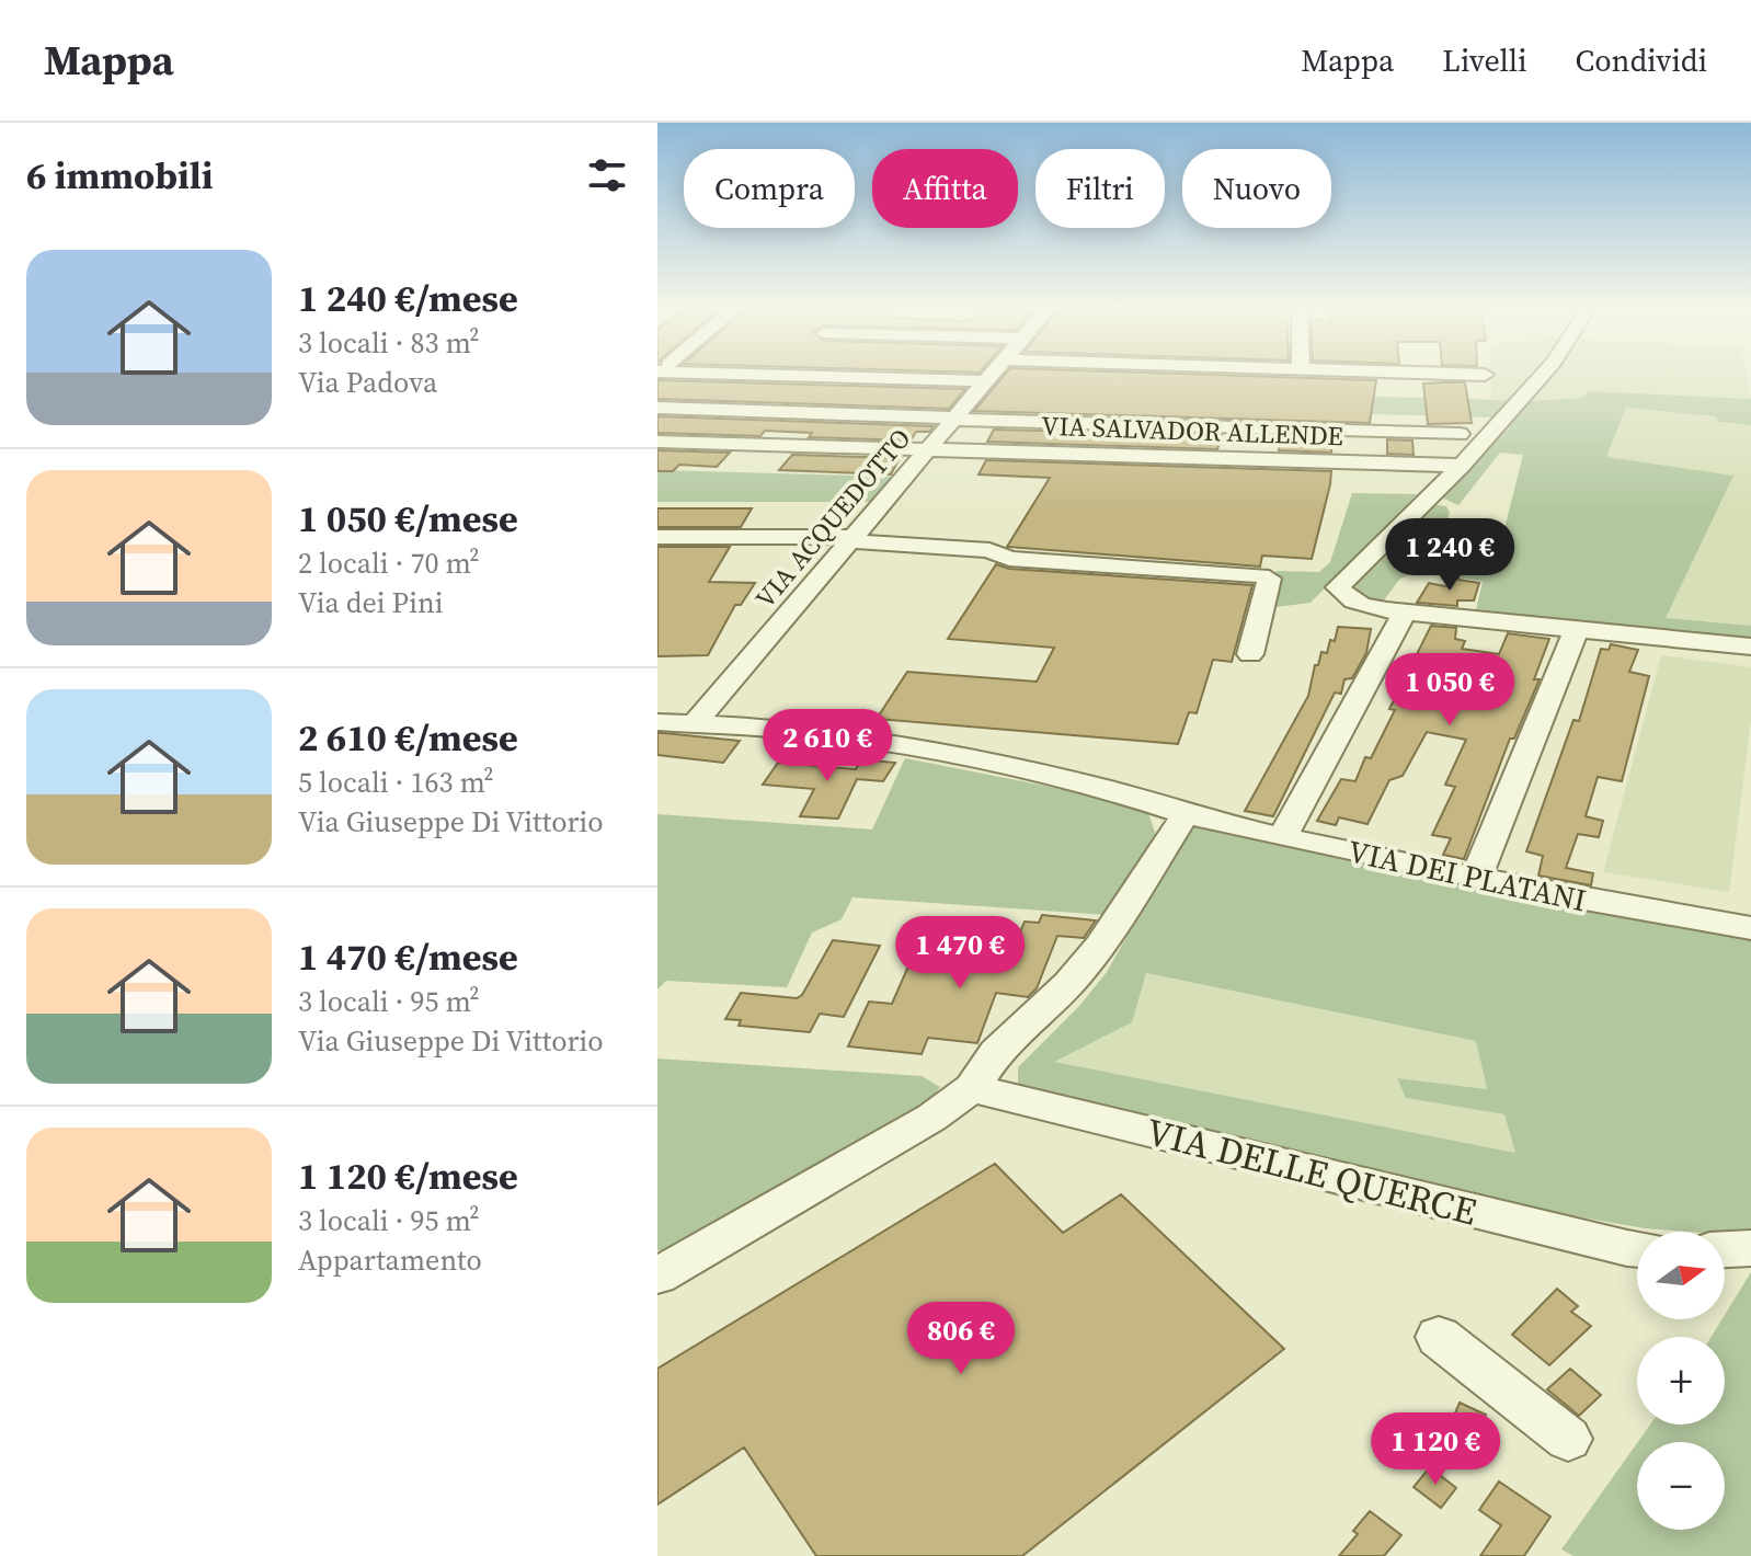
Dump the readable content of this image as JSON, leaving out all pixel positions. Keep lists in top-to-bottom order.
{
  "streets": {
    "street": [
      "VIA SALVADOR ALLENDE",
      "VIA ACQUEDOTTO",
      "VIA DEI PLATANI",
      "VIA DELLE QUERCE"
    ]
  },
  "crossings": [
    ["VIA SALVADOR ALLENDE", "VIA ACQUEDOTTO"],
    ["VIA ACQUEDOTTO", "VIA DEI PLATANI"]
  ],
  "north": "right",
  "page": {
    "header": "Mappa",
    "nav": ["Mappa", "Livelli", "Condividi"],
    "heading": "6 immobili",
    "chip": [
      "Compra",
      "Affitta",
      "Filtri",
      "Nuovo"
    ],
    "list": [
      {
        "name": "1 240 €/mese",
        "note": "3 locali · 83 m² · Via Padova"
      },
      {
        "name": "1 050 €/mese",
        "note": "2 locali · 70 m² · Via dei Pini"
      },
      {
        "name": "2 610 €/mese",
        "note": "5 locali · 163 m² · Via Giuseppe Di Vittorio"
      },
      {
        "name": "1 470 €/mese",
        "note": "3 locali · 95 m² · Via Giuseppe Di Vittorio"
      },
      {
        "name": "1 120 €/mese",
        "note": "3 locali · 95 m² · Appartamento"
      }
    ],
    "price": [
      "1 240 €",
      "1 050 €",
      "2 610 €",
      "1 470 €",
      "806 €",
      "1 120 €"
    ],
    "map_buttons": ["+", "−"]
  }
}
